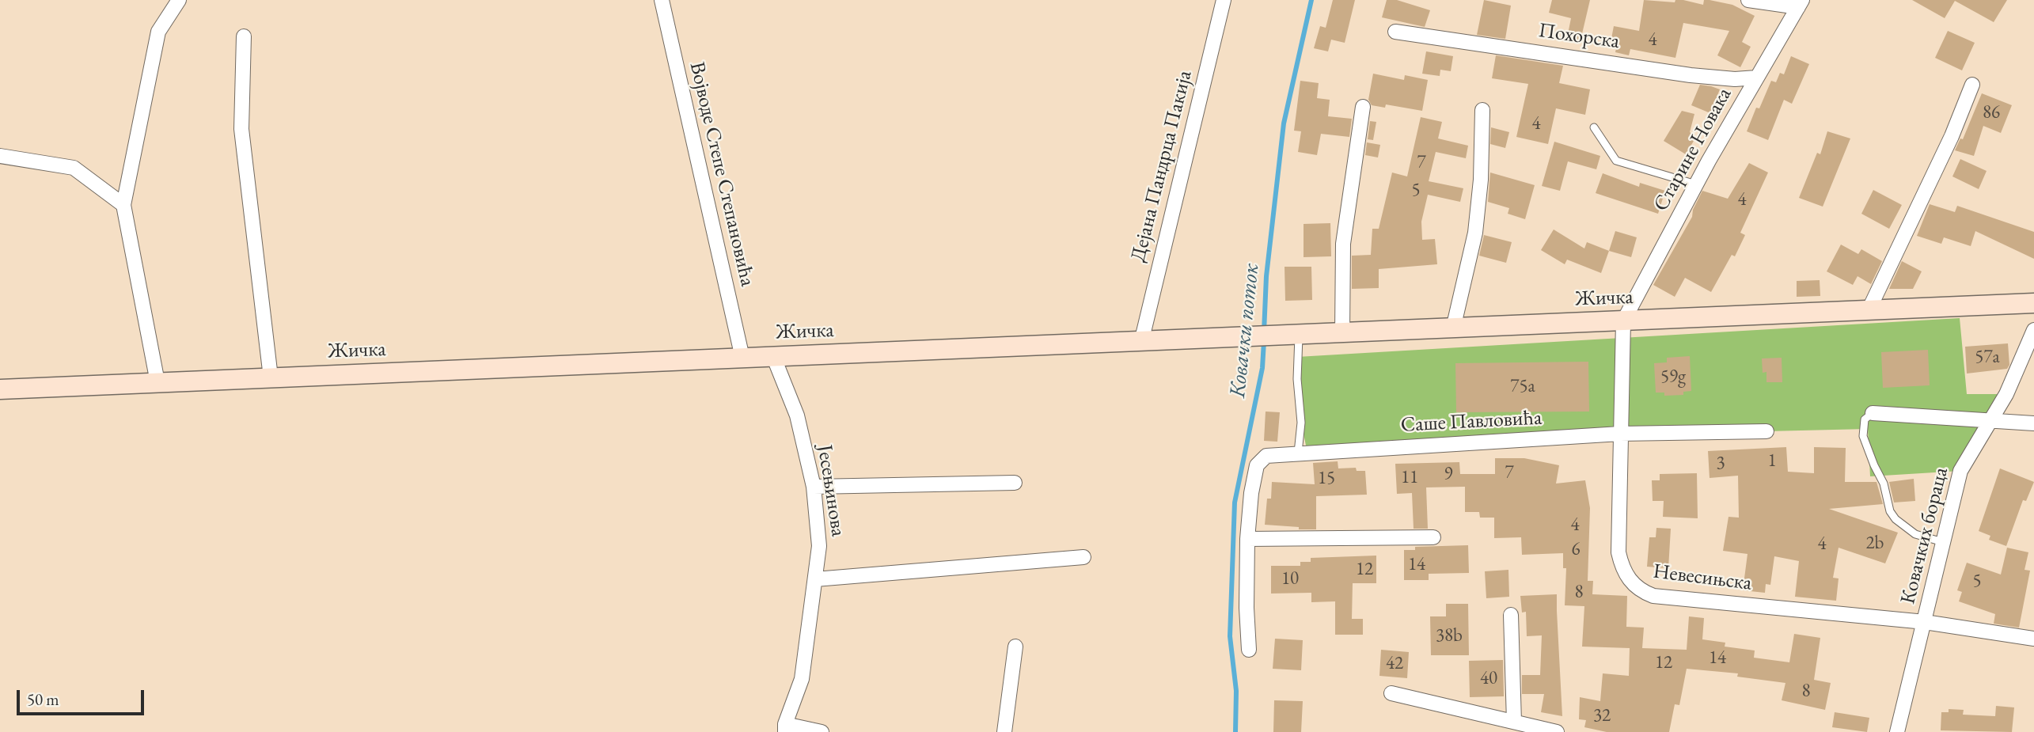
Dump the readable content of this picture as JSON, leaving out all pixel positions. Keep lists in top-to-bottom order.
{
  "streets": {
    "main road": ["Жичка"],
    "street": [
      "Похорска",
      "Старине Новака",
      "Дејана Пандрца Пакија",
      "Војводе Степе Степановића",
      "Саше Павловића",
      "Јесењинова",
      "Ковачких бораца",
      "Невесињска"
    ]
  },
  "crossings": [
    ["Похорска", "Старине Новака"],
    ["Старине Новака", "Жичка"],
    ["Старине Новака", "Невесињска"],
    ["Дејана Пандрца Пакија", "Жичка"],
    ["Војводе Степе Степановића", "Жичка"],
    ["Жичка", "Јесењинова"],
    ["Жичка", "Невесињска"],
    ["Саше Павловића", "Невесињска"],
    ["Ковачких бораца", "Невесињска"]
  ],
  "water": ["Ковачки поток"],
  "house_numbers": [
    "4",
    "86",
    "4",
    "7",
    "5",
    "4",
    "57a",
    "59g",
    "75a",
    "1",
    "3",
    "7",
    "9",
    "11",
    "15",
    "4",
    "2b",
    "4",
    "6",
    "14",
    "12",
    "10",
    "5",
    "8",
    "38b",
    "14",
    "12",
    "42",
    "40",
    "8",
    "32"
  ],
  "scale_bar": "50 m"
}
